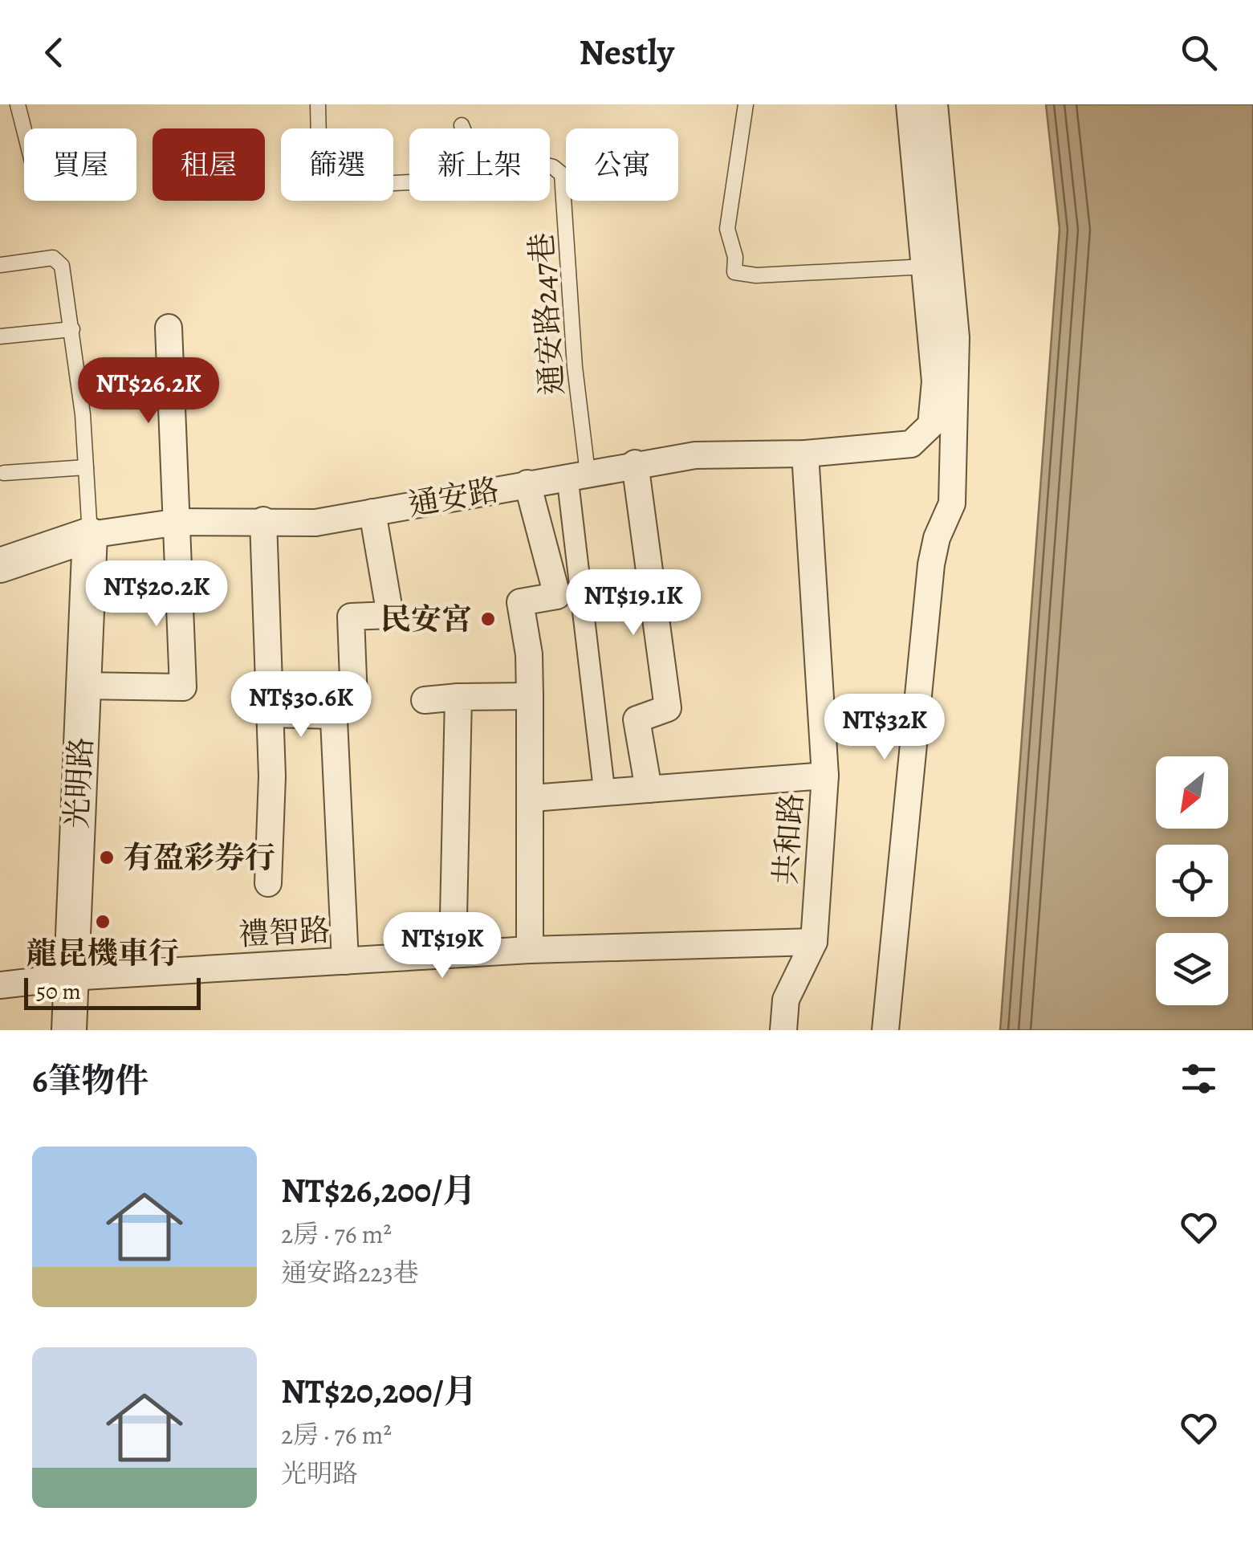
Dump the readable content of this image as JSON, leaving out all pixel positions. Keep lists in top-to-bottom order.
{
  "streets": {
    "street": [
      "通安路",
      "光明路",
      "共和路",
      "禮智路"
    ],
    "lane": ["通安路247巷"]
  },
  "crossings": [
    ["通安路247巷", "通安路"],
    ["通安路", "光明路"],
    ["通安路", "共和路"],
    ["光明路", "禮智路"],
    ["共和路", "禮智路"]
  ],
  "places": ["民安宮", "有盈彩券行", "龍昆機車行"],
  "scale_bar": "50 m",
  "north": "bottom left",
  "page": {
    "header": "Nestly",
    "chip": [
      "買屋",
      "租屋",
      "篩選",
      "新上架",
      "公寓"
    ],
    "price": [
      "NT$26.2K",
      "NT$20.2K",
      "NT$19.1K",
      "NT$30.6K",
      "NT$32K",
      "NT$19K"
    ],
    "scale": "50 m",
    "heading": "6筆物件",
    "list": [
      {
        "name": "NT$26,200/月",
        "note": "2房 · 76 m² · 通安路223巷"
      },
      {
        "name": "NT$20,200/月",
        "note": "2房 · 76 m² · 光明路"
      }
    ]
  }
}
